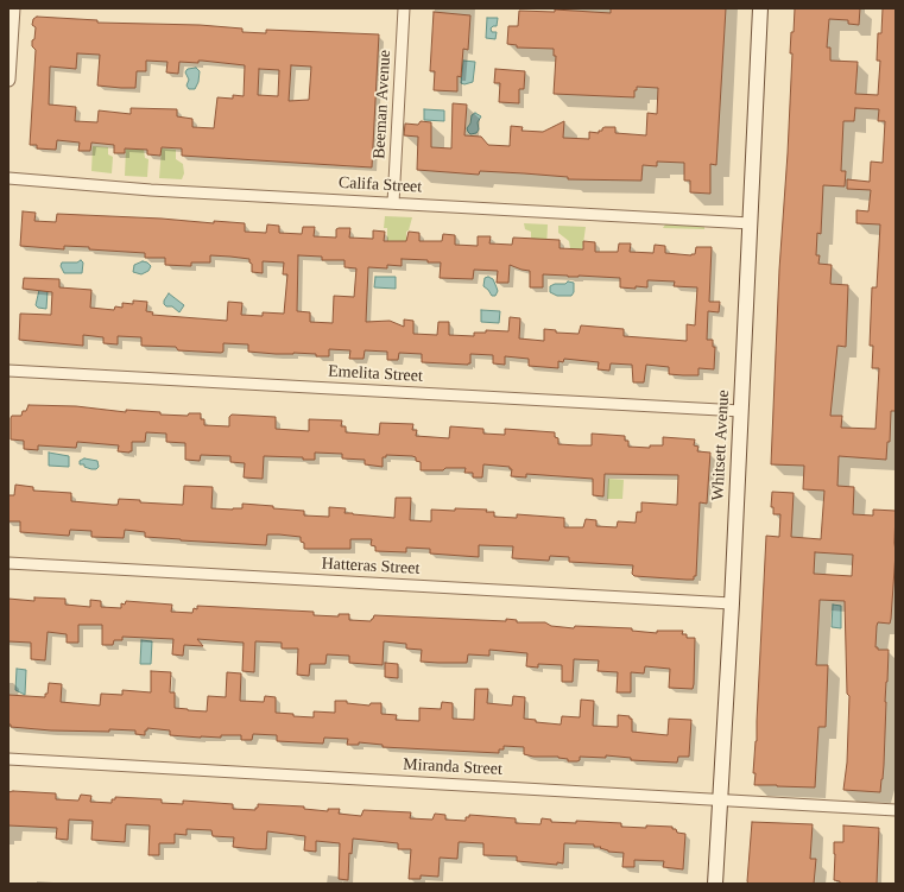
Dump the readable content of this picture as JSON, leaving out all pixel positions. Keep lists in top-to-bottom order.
{
  "streets": {
    "main road": ["Whitsett Avenue"],
    "street": [
      "Beeman Avenue",
      "Califa Street",
      "Emelita Street",
      "Hatteras Street",
      "Miranda Street"
    ]
  },
  "crossings": [
    ["Beeman Avenue", "Califa Street"],
    ["Califa Street", "Whitsett Avenue"],
    ["Emelita Street", "Whitsett Avenue"],
    ["Whitsett Avenue", "Hatteras Street"],
    ["Whitsett Avenue", "Miranda Street"]
  ]
}
